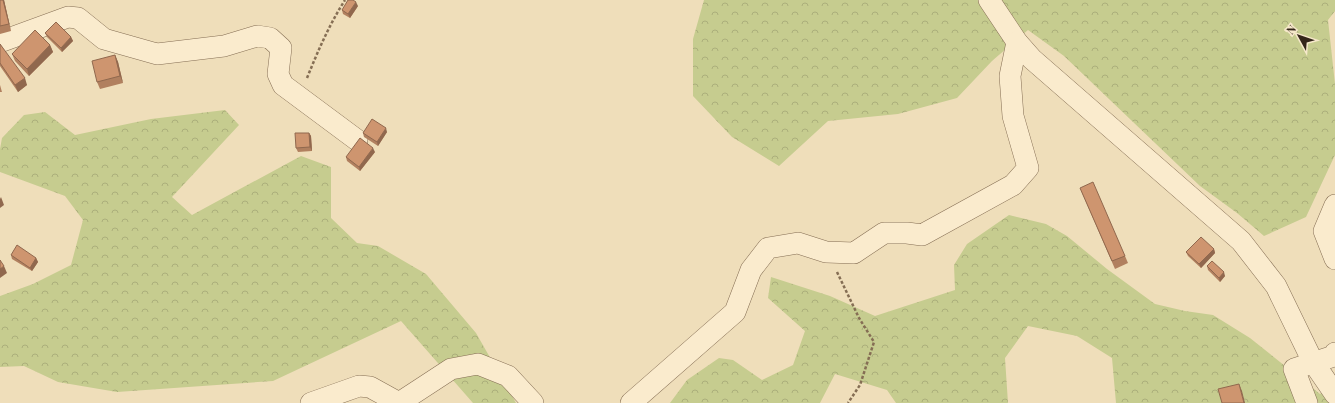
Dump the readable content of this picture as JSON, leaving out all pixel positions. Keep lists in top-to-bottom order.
{
  "north": "top left"
}
